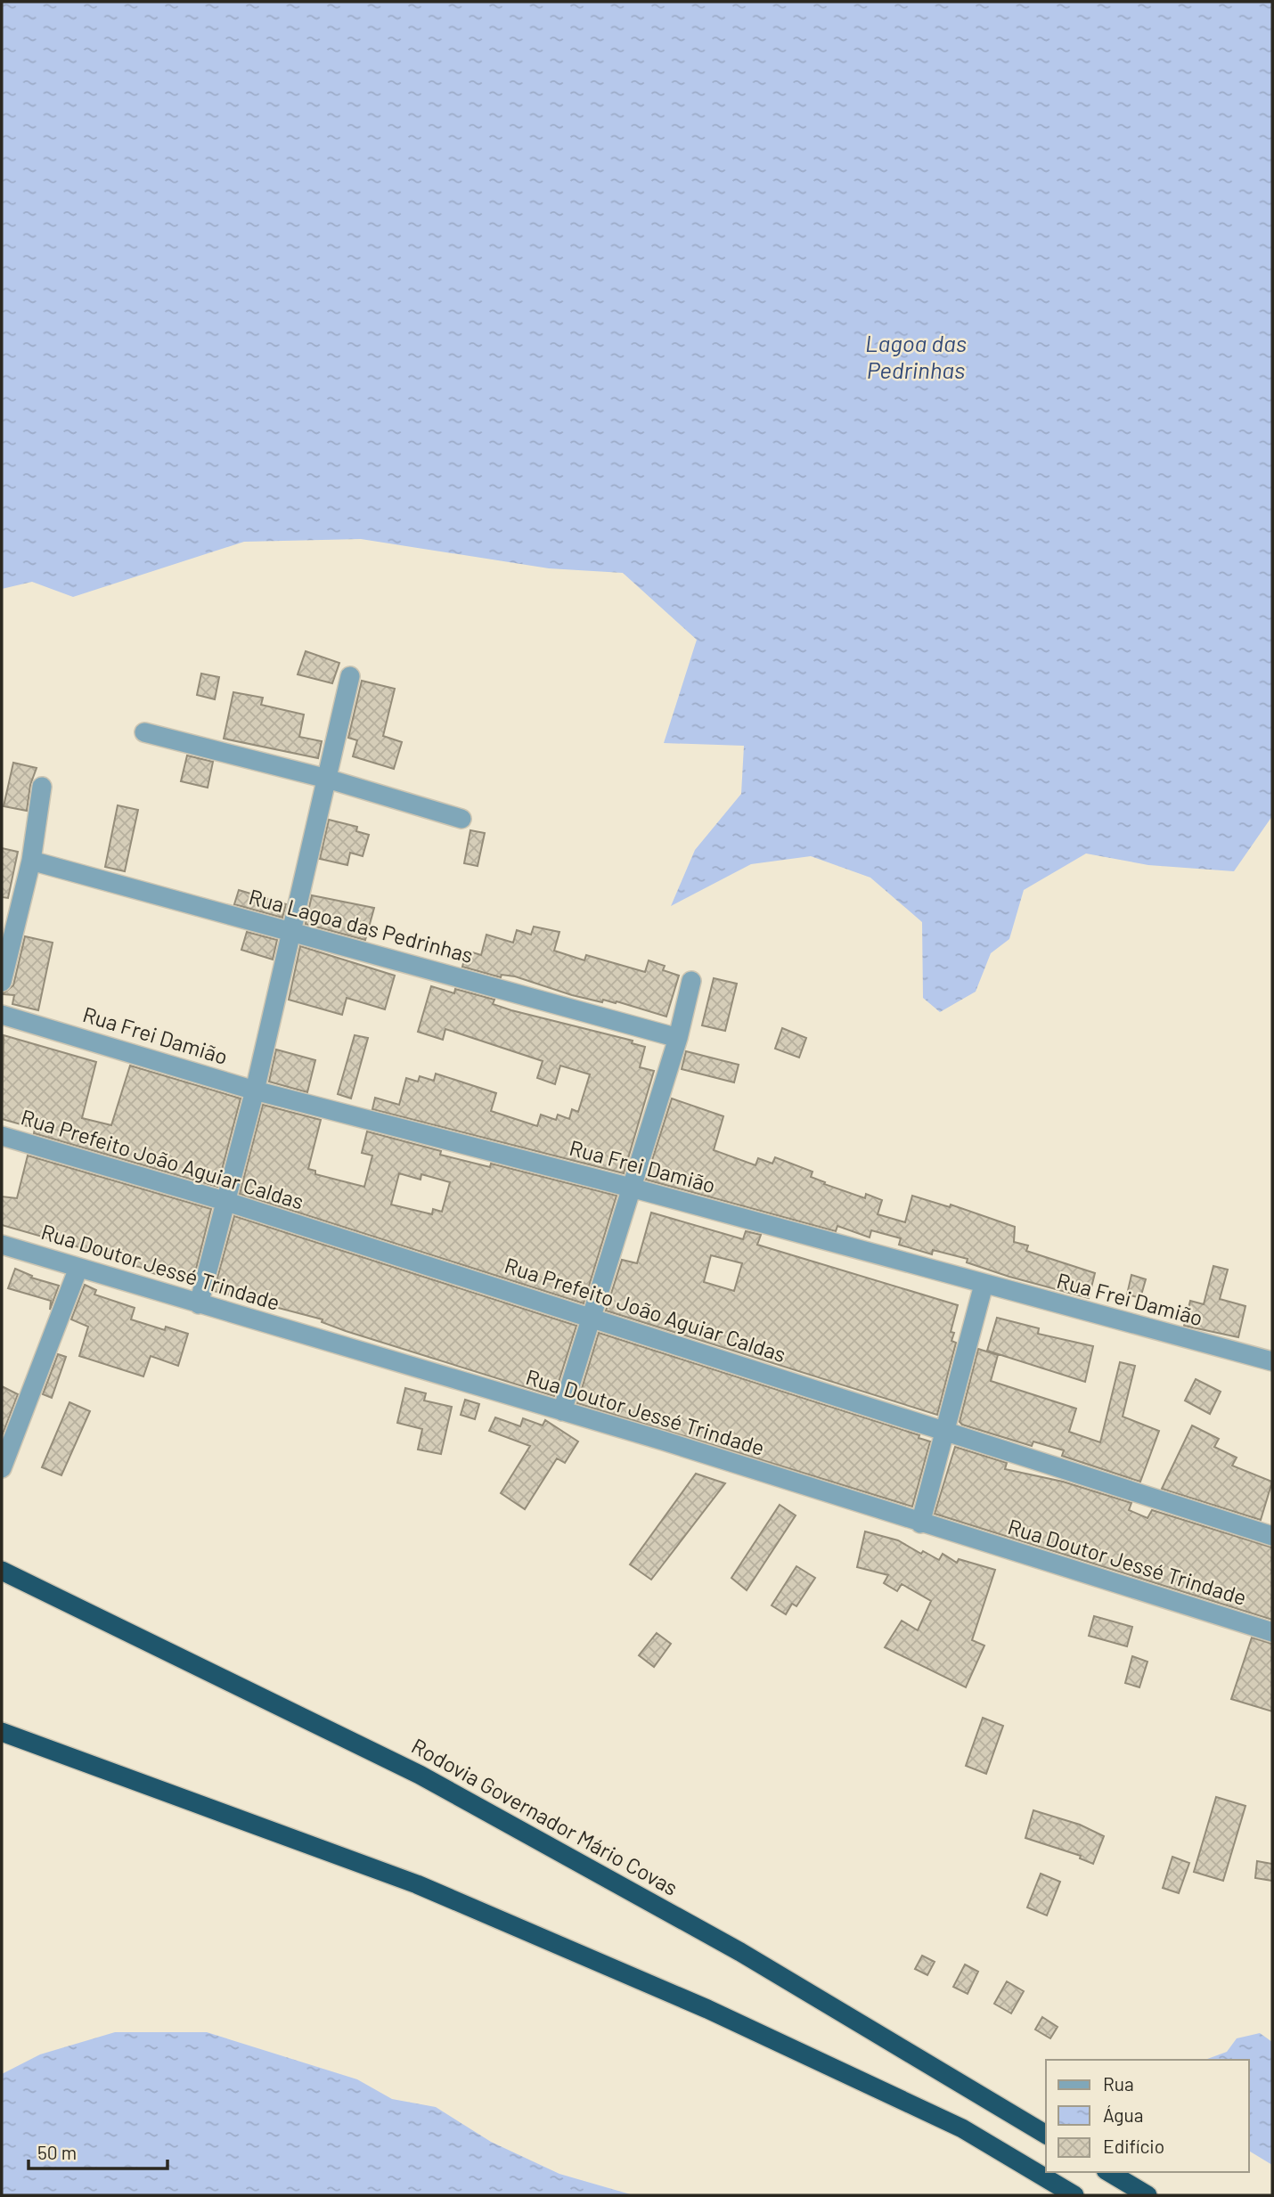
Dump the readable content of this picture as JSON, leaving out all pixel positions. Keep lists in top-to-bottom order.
{
  "streets": {
    "highway": ["Rodovia Governador Mário Covas"],
    "street": [
      "Rua Lagoa das Pedrinhas",
      "Rua Frei Damião",
      "Rua Prefeito João Aguiar Caldas",
      "Rua Doutor Jessé Trindade"
    ]
  },
  "water": ["Lagoa das Pedrinhas"],
  "legend": ["Rua", "Água", "Edifício"],
  "scale_bar": "50 m"
}
